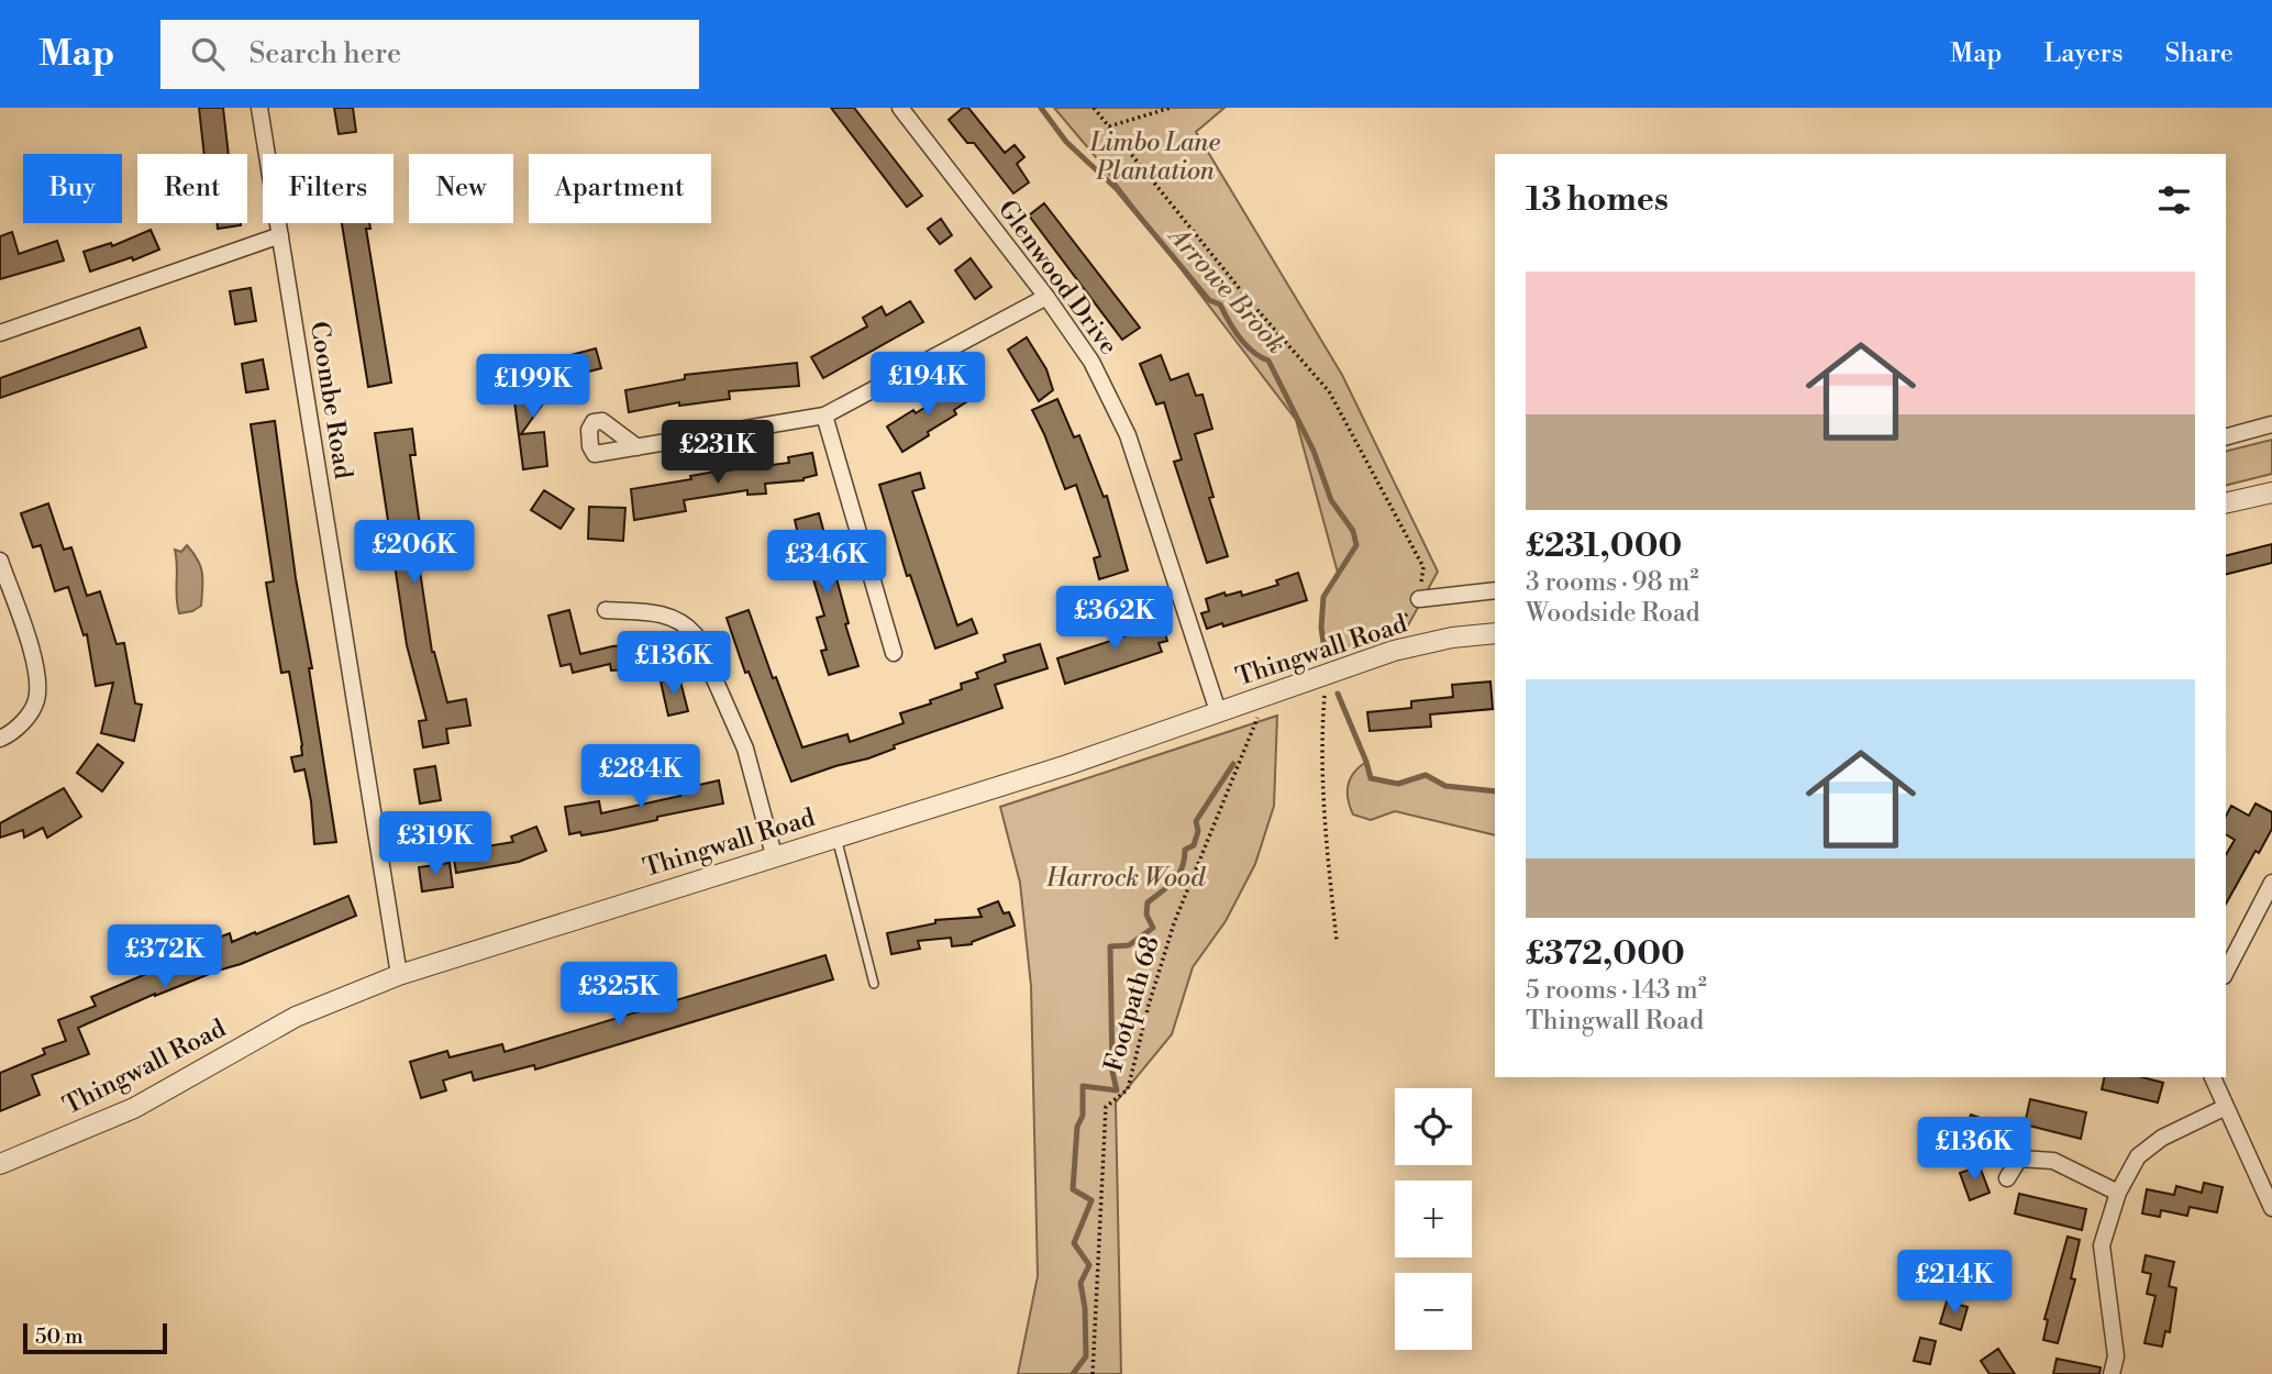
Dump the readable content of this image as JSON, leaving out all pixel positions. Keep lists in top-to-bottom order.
{
  "streets": {
    "street": ["Glenwood Drive", "Coombe Road", "Thingwall Road"],
    "path": ["Footpath 68"]
  },
  "crossings": [
    ["Glenwood Drive", "Thingwall Road"],
    ["Coombe Road", "Thingwall Road"],
    ["Thingwall Road", "Footpath 68"]
  ],
  "water": ["Arrowe Brook"],
  "parks": ["Limbo Lane Plantation", "Harrock Wood"],
  "scale_bar": "50 m",
  "page": {
    "header": "Map",
    "search": "Search here",
    "nav": ["Map", "Layers", "Share"],
    "chip": [
      "Buy",
      "Rent",
      "Filters",
      "New",
      "Apartment"
    ],
    "heading": "13 homes",
    "list": [
      {
        "name": "£231,000",
        "note": "3 rooms · 98 m² · Woodside Road"
      },
      {
        "name": "£372,000",
        "note": "5 rooms · 143 m² · Thingwall Road"
      }
    ],
    "price": [
      "£194K",
      "£199K",
      "£231K",
      "£206K",
      "£346K",
      "£362K",
      "£136K",
      "£284K",
      "£319K",
      "£372K",
      "£325K",
      "£136K",
      "£214K"
    ],
    "map_buttons": ["+", "−"],
    "scale": "50 m"
  }
}
